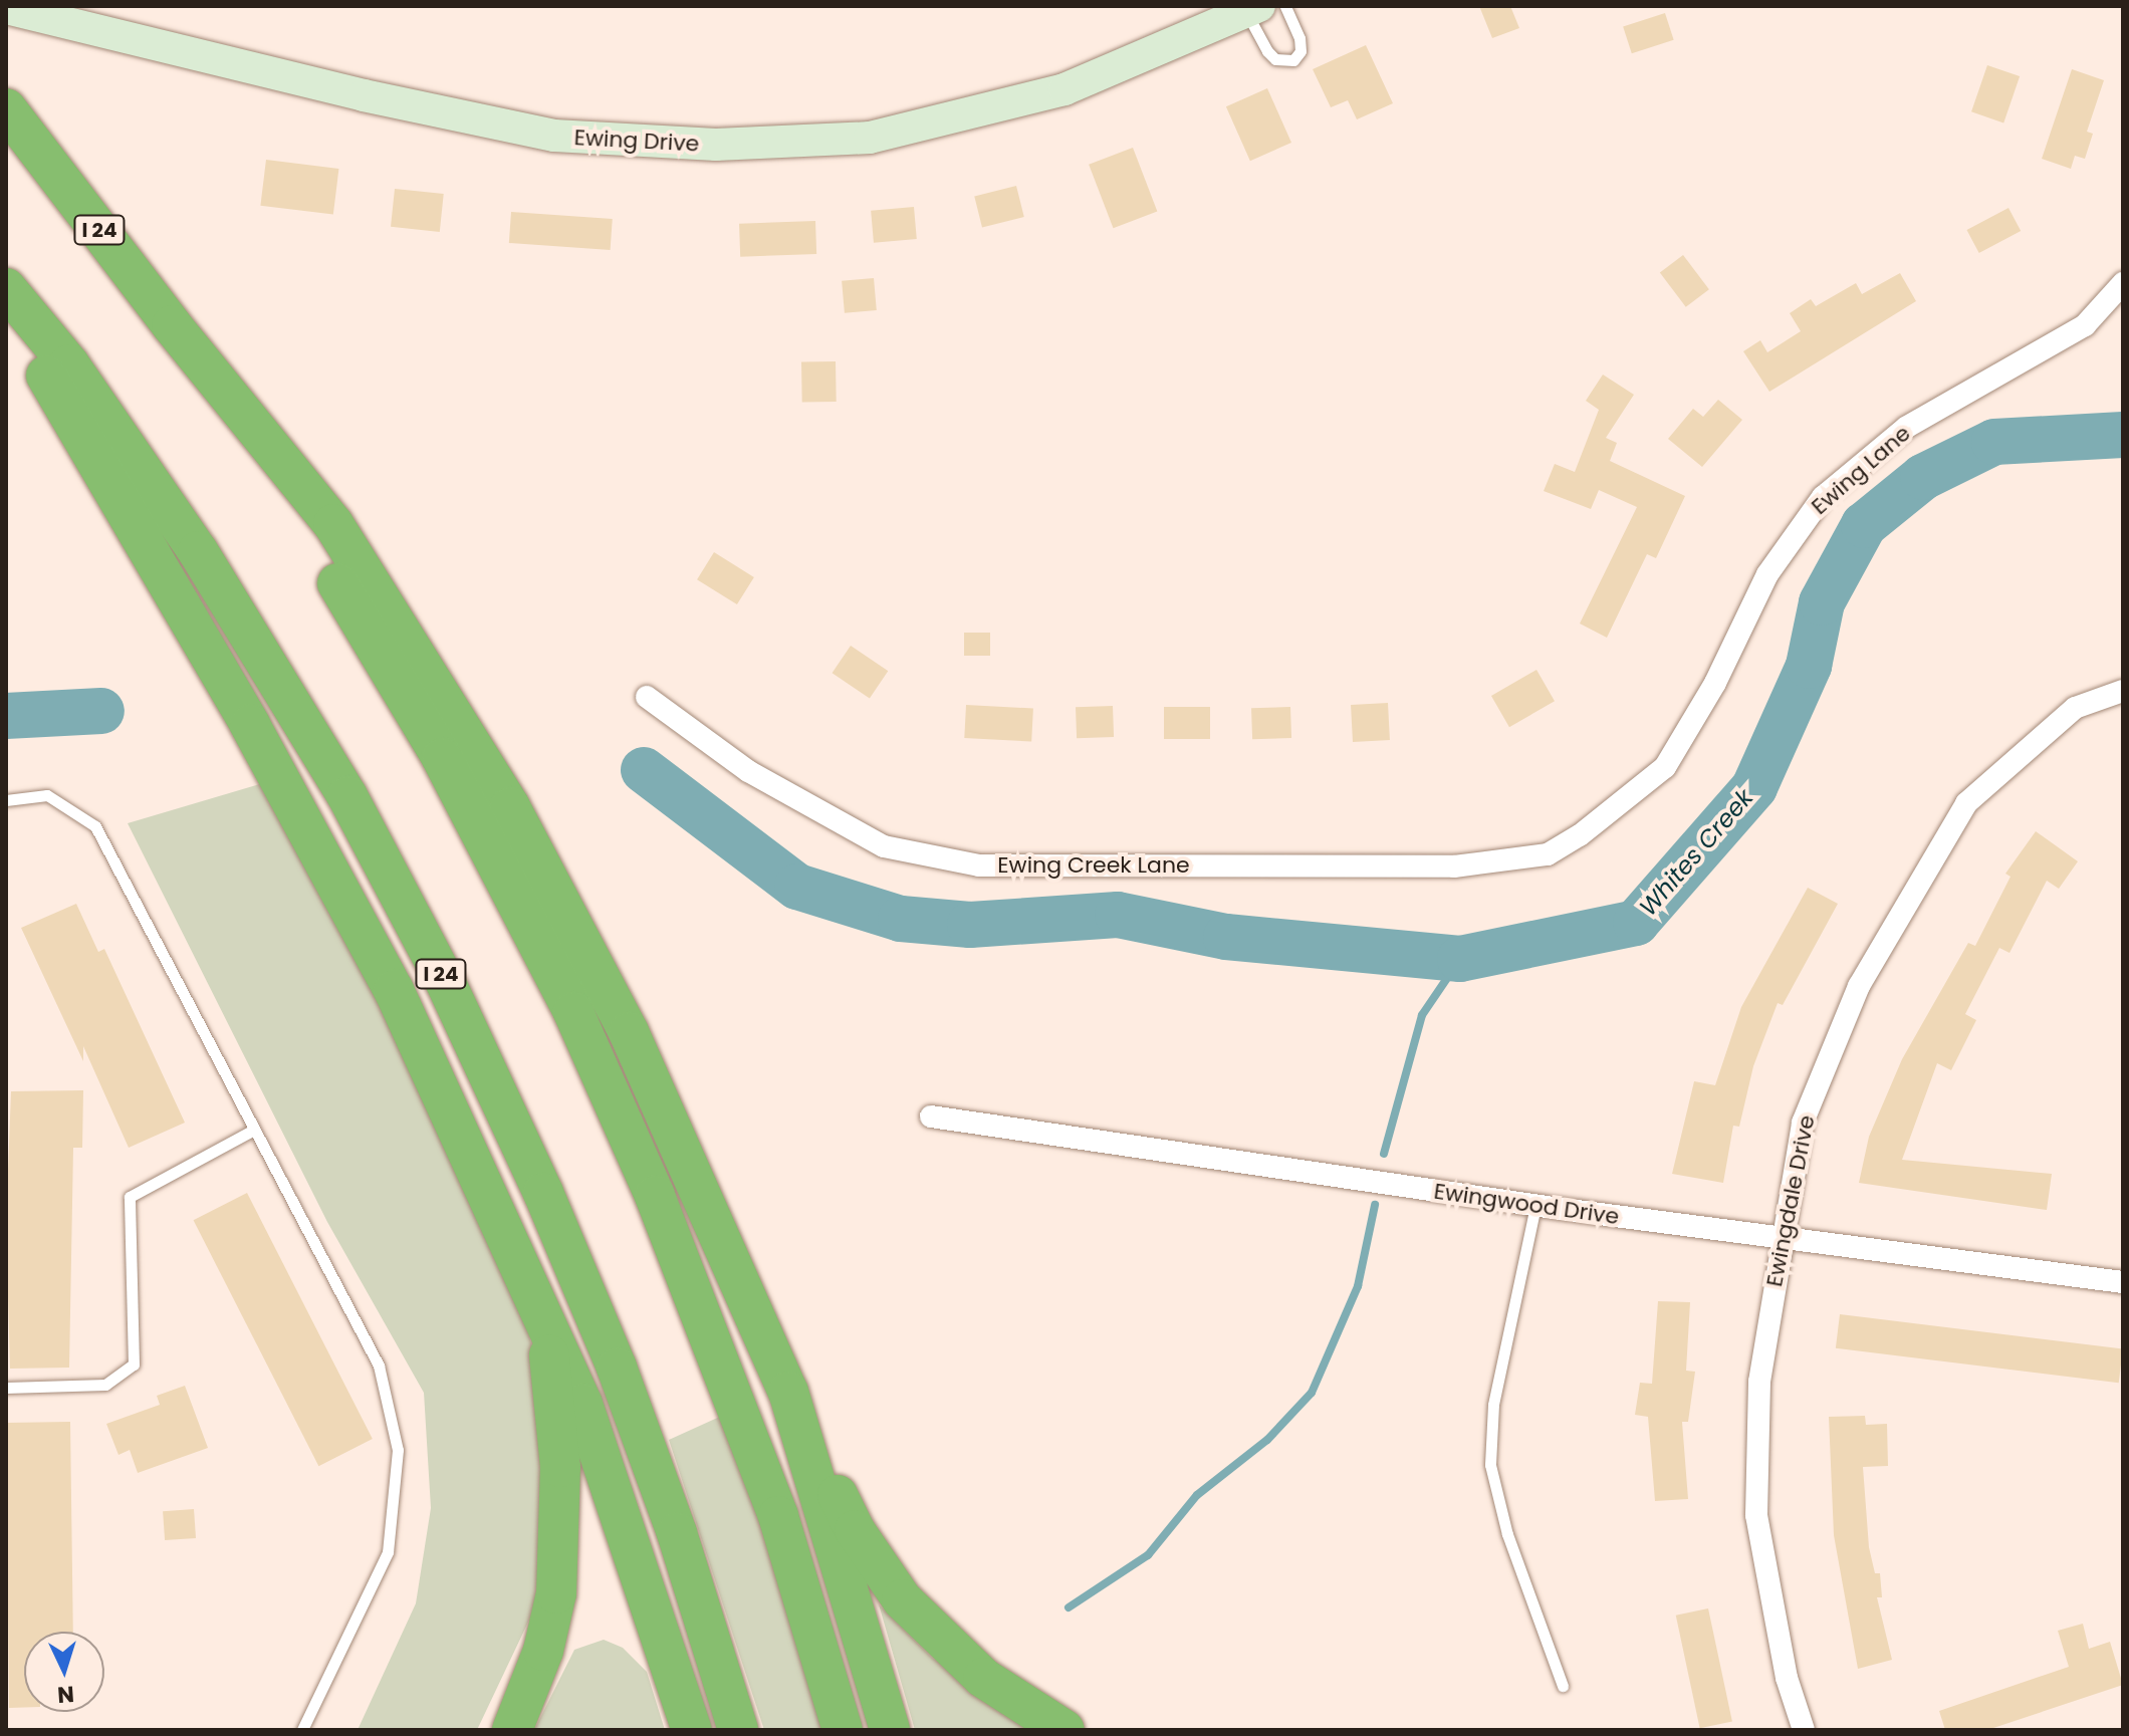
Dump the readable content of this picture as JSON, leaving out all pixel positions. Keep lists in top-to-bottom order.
{
  "streets": {
    "highway": ["I 24"],
    "street": [
      "Ewing Drive",
      "Ewing Lane",
      "Ewing Creek Lane",
      "Ewingdale Drive",
      "Ewingwood Drive"
    ]
  },
  "crossings": [
    ["Ewing Lane", "Ewing Creek Lane"],
    ["Ewingdale Drive", "Ewingwood Drive"]
  ],
  "water": ["Whites Creek"],
  "north": "bottom"
}
